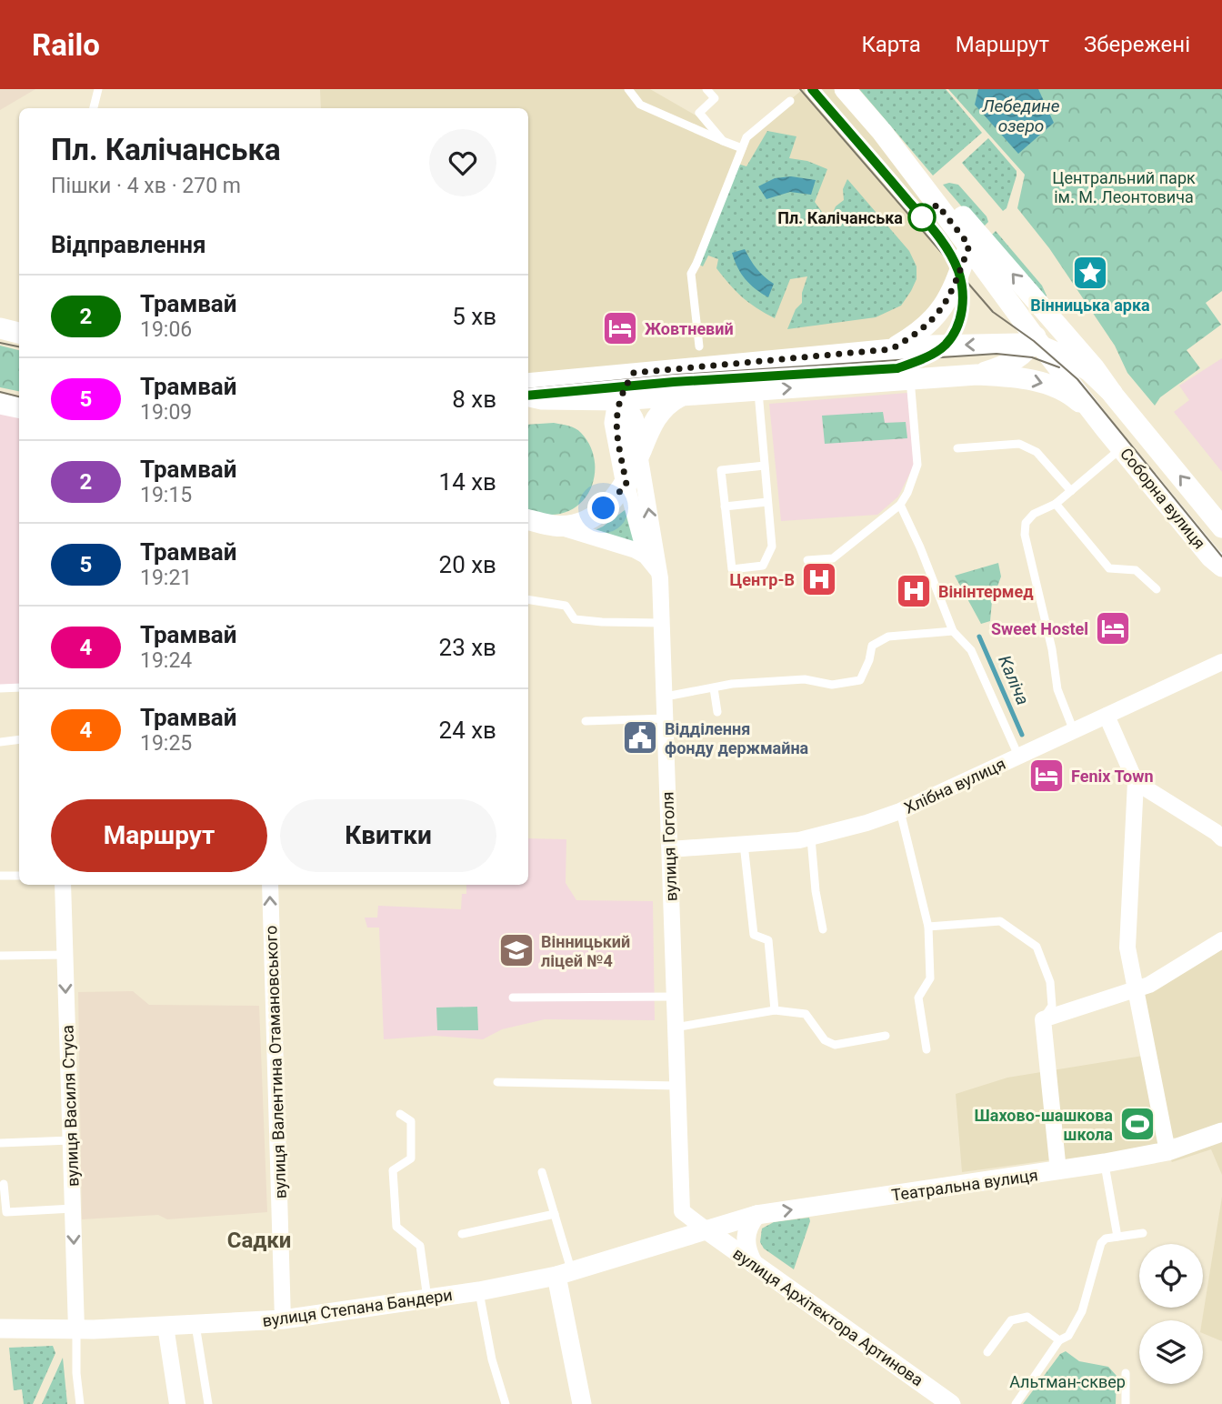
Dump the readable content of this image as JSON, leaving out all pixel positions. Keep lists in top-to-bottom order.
{
  "streets": {
    "main road": ["Соборна вулиця"],
    "street": [
      "Хлібна вулиця",
      "вулиця Гоголя",
      "вулиця Валентина Отамановського",
      "вулиця Василя Стуса",
      "Театральна вулиця",
      "вулиця Степана Бандери",
      "вулиця Архітектора Артинова"
    ]
  },
  "crossings": [
    ["Хлібна вулиця", "вулиця Гоголя"],
    ["вулиця Гоголя", "Театральна вулиця"],
    ["вулиця Гоголя", "вулиця Степана Бандери"],
    ["вулиця Гоголя", "вулиця Архітектора Артинова"],
    ["вулиця Валентина Отамановського", "вулиця Степана Бандери"],
    ["вулиця Василя Стуса", "вулиця Степана Бандери"],
    ["Театральна вулиця", "вулиця Степана Бандери"],
    ["Театральна вулиця", "вулиця Архітектора Артинова"],
    ["вулиця Степана Бандери", "вулиця Архітектора Артинова"]
  ],
  "one_way": ["вулиця Валентина Отамановського", "вулиця Василя Стуса", "Театральна вулиця"],
  "districts": ["Садки"],
  "water": ["Лебедине озеро", "Каліча"],
  "parks": ["Центральний парк ім. М. Леонтовича", "Альтман-сквер"],
  "places": {
    "other": ["Пл. Калічанська"],
    "place": ["Вінницька арка"],
    "hotel": ["Жовтневий", "Sweet Hostel", "Fenix Town"],
    "hospital": ["Центр-В", "Вінінтермед"],
    "public building": ["Відділення фонду держмайна"],
    "school or university": ["Вінницький ліцей №4"],
    "sports": ["Шахово-шашкова школа"]
  },
  "lines": ["tram line 2"],
  "page": {
    "header": "Railo",
    "nav": ["Карта", "Маршрут", "Збережені"],
    "heading": [
      ["Пл. Калічанська", "Пішки · 4 хв · 270 m"],
      "Відправлення"
    ],
    "list": [
      {
        "mark": "2",
        "name": "Трамвай",
        "note": "19:06",
        "value": "5 хв"
      },
      {
        "mark": "5",
        "name": "Трамвай",
        "note": "19:09",
        "value": "8 хв"
      },
      {
        "mark": "2",
        "name": "Трамвай",
        "note": "19:15",
        "value": "14 хв"
      },
      {
        "mark": "5",
        "name": "Трамвай",
        "note": "19:21",
        "value": "20 хв"
      },
      {
        "mark": "4",
        "name": "Трамвай",
        "note": "19:24",
        "value": "23 хв"
      },
      {
        "mark": "4",
        "name": "Трамвай",
        "note": "19:25",
        "value": "24 хв"
      }
    ],
    "buttons": ["Маршрут", "Квитки"]
  }
}
